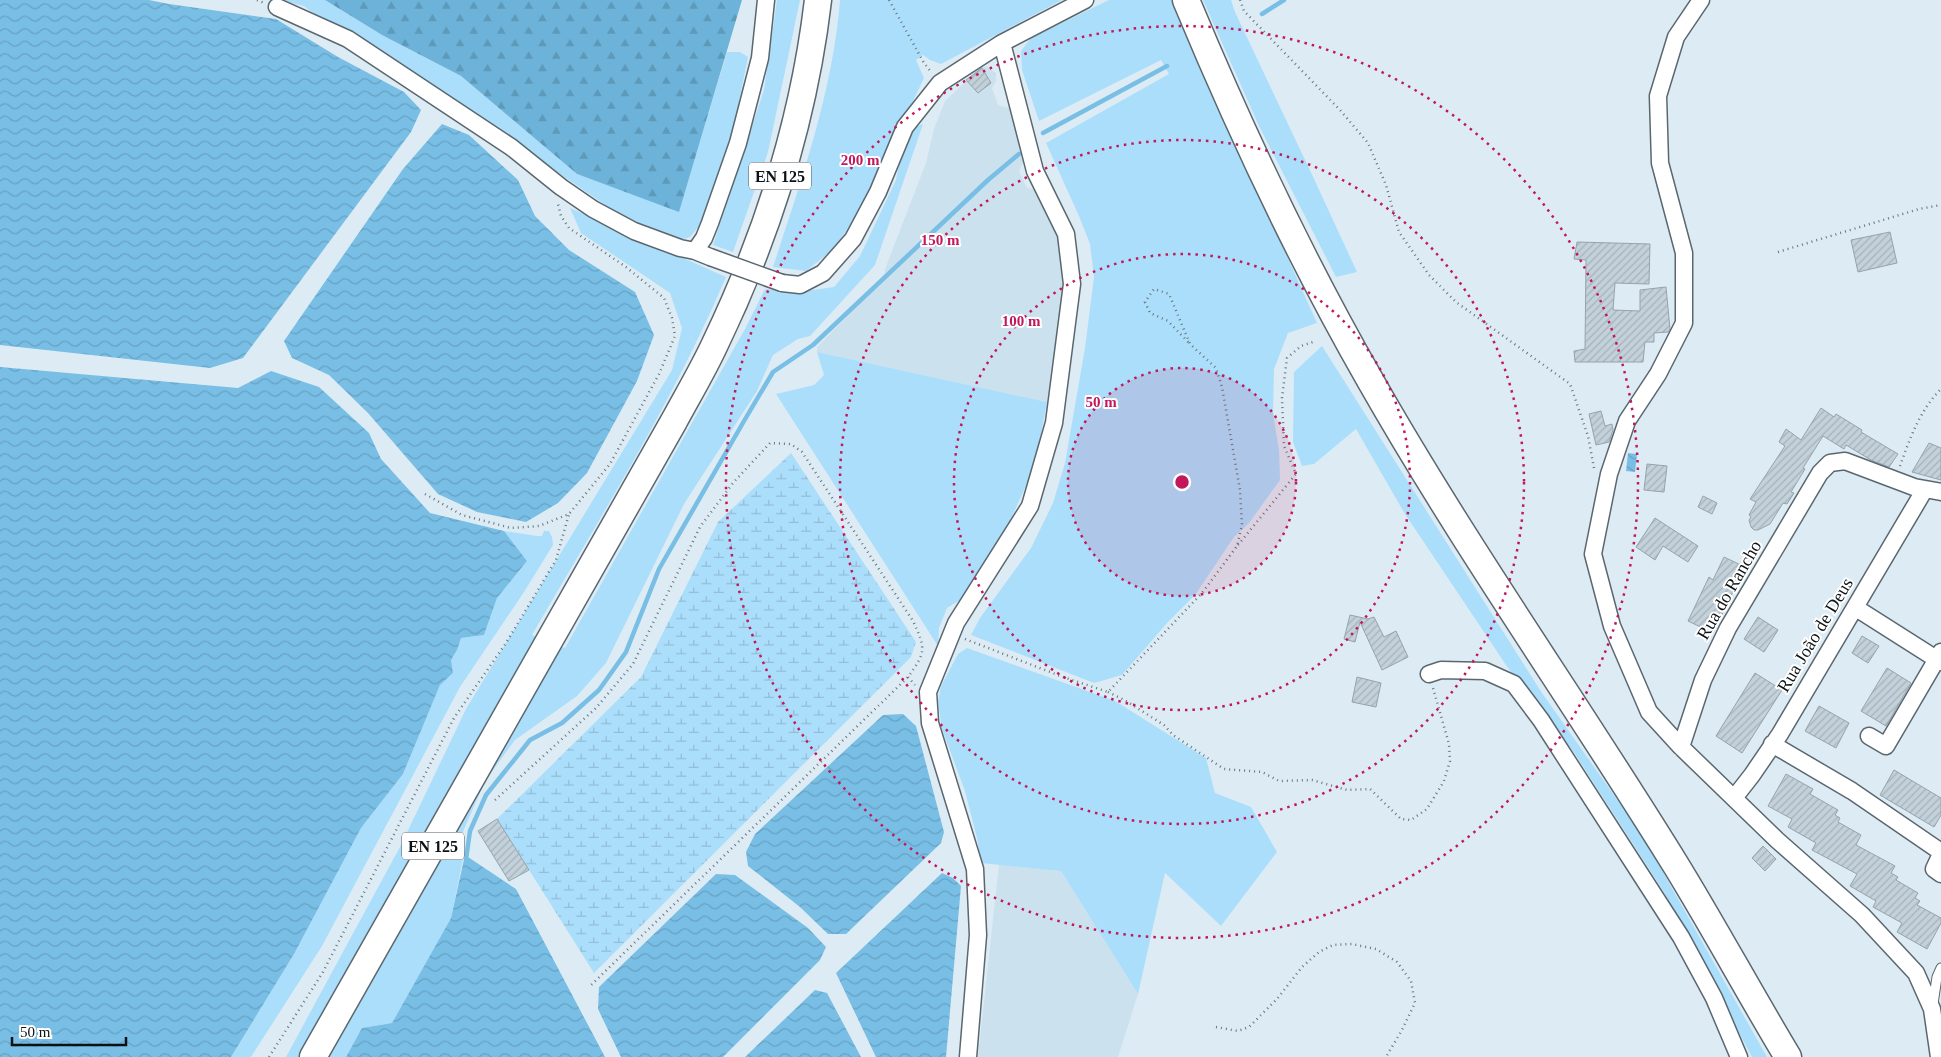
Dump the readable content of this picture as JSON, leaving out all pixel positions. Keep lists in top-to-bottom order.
{
  "streets": {
    "main road": ["EN 125"],
    "street": ["Rua do Rancho", "Rua João de Deus"]
  },
  "scale_bar": "50 m",
  "rings": [
    "200 m",
    "150 m",
    "100 m",
    "50 m"
  ]
}
